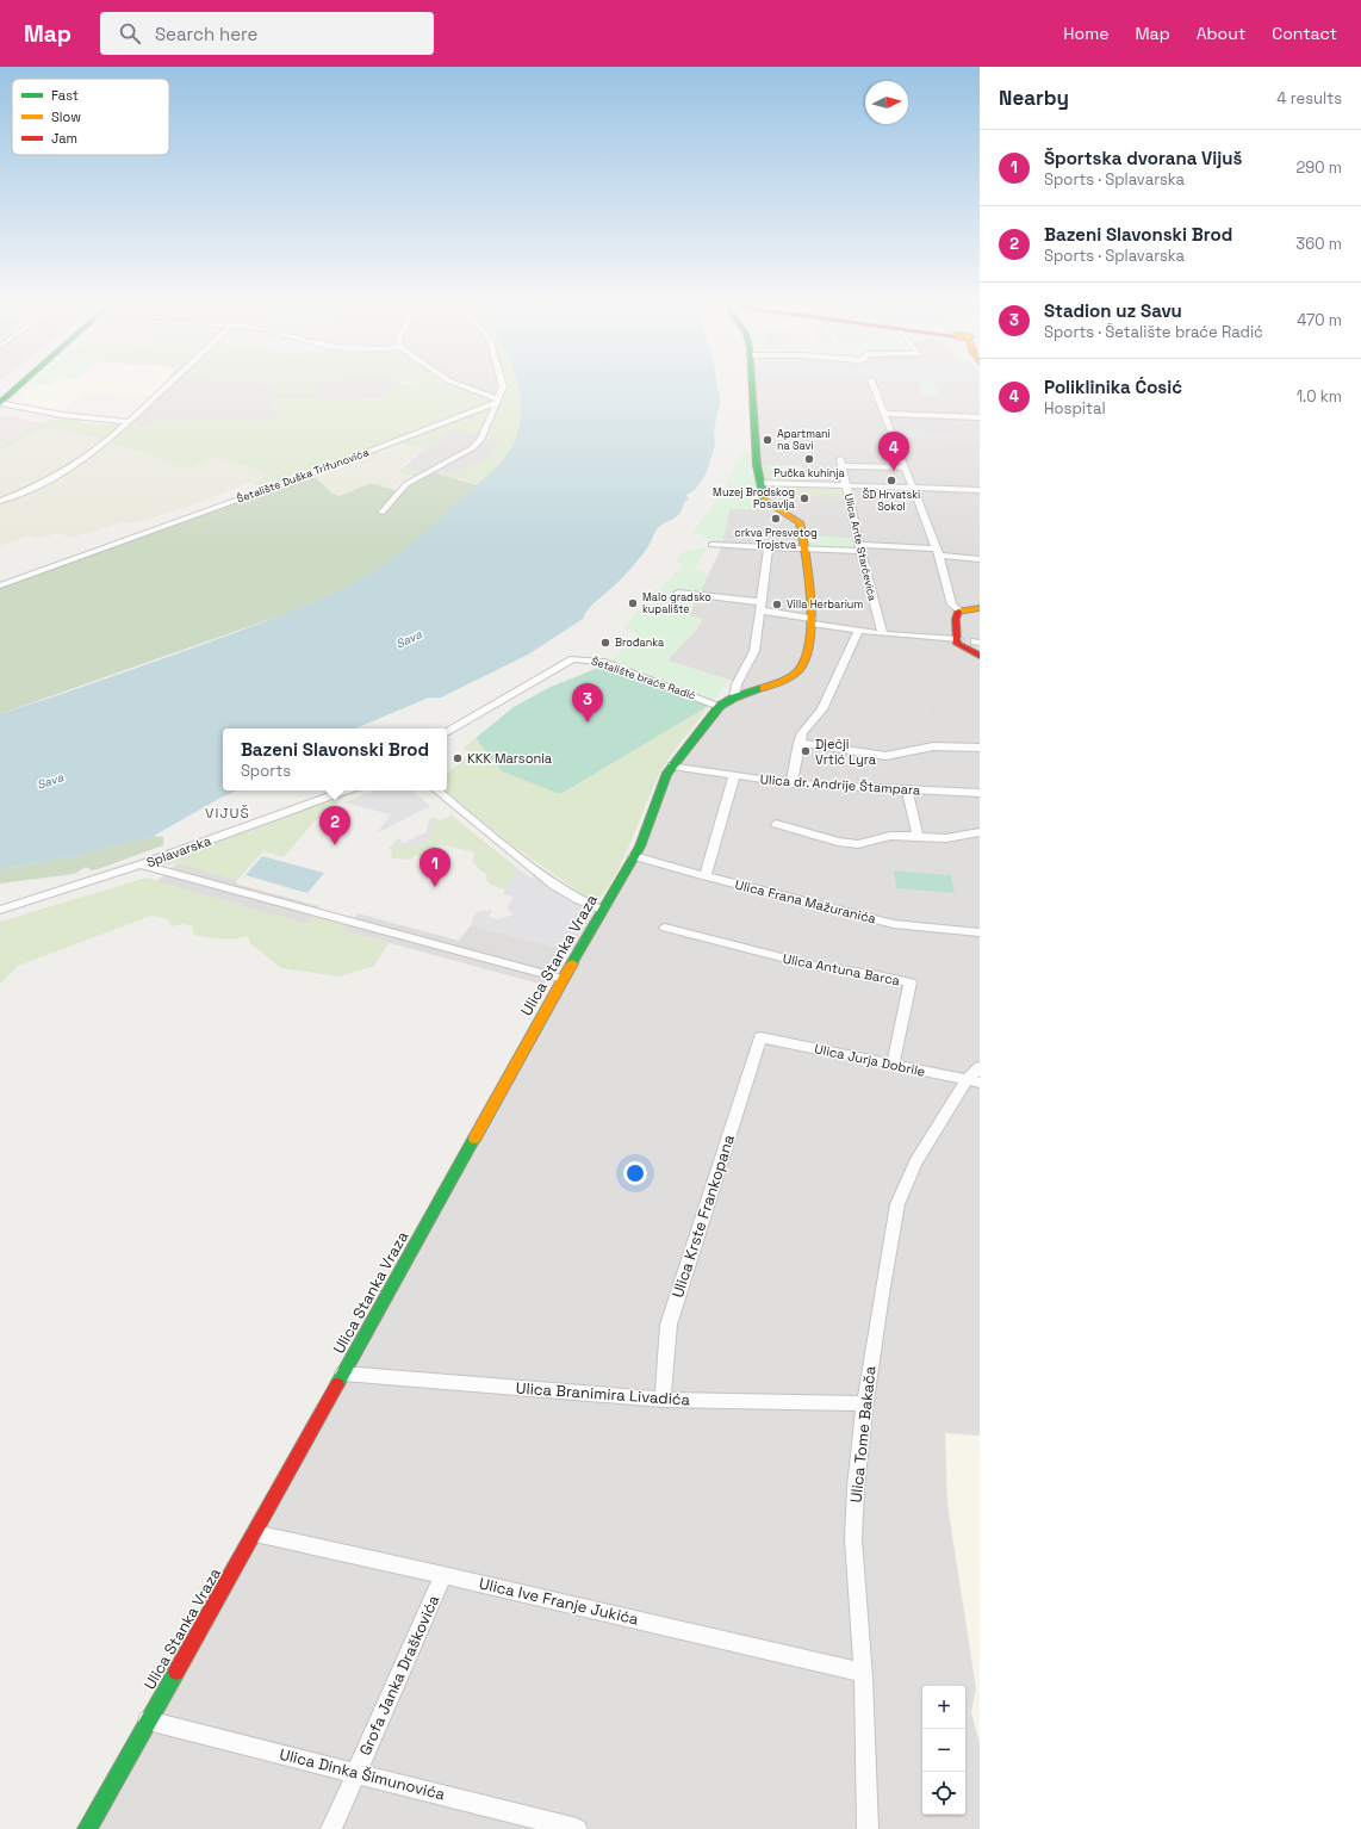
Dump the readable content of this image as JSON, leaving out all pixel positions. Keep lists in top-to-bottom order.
{
  "streets": {
    "street": [
      "Šetalište Duška Trifunovića",
      "Ulica Ante Starčevića",
      "Šetalište braće Radić",
      "Ulica dr. Andrije Štampara",
      "Splavarska",
      "Ulica Frana Mažuranića",
      "Ulica Stanka Vraza",
      "Ulica Antuna Barca",
      "Ulica Jurja Dobrile",
      "Ulica Krste Frankopana",
      "Ulica Branimira Livadića",
      "Ulica Tome Bakača",
      "Ulica Ive Franje Jukića",
      "Grofa Janka Draškovića",
      "Ulica Dinka Šimunovića"
    ]
  },
  "crossings": [
    ["Šetalište braće Radić", "Ulica Stanka Vraza"],
    ["Ulica dr. Andrije Štampara", "Ulica Stanka Vraza"],
    ["Ulica Frana Mažuranića", "Ulica Stanka Vraza"],
    ["Ulica Stanka Vraza", "Ulica Branimira Livadića"],
    ["Ulica Stanka Vraza", "Ulica Ive Franje Jukića"],
    ["Ulica Stanka Vraza", "Ulica Dinka Šimunovića"],
    ["Ulica Antuna Barca", "Ulica Jurja Dobrile"],
    ["Ulica Jurja Dobrile", "Ulica Krste Frankopana"],
    ["Ulica Jurja Dobrile", "Ulica Tome Bakača"],
    ["Ulica Krste Frankopana", "Ulica Branimira Livadića"],
    ["Ulica Branimira Livadića", "Ulica Tome Bakača"],
    ["Ulica Tome Bakača", "Ulica Ive Franje Jukića"],
    ["Ulica Ive Franje Jukića", "Grofa Janka Draškovića"],
    ["Grofa Janka Draškovića", "Ulica Dinka Šimunovića"]
  ],
  "districts": ["VIJUŠ"],
  "water": ["Sava"],
  "places": [
    "Apartmani na Savi",
    "Pučka kuhinja",
    "ŠD Hrvatski Sokol",
    "Muzej Brodskog Posavlja",
    "crkva Presvetog Trojstva",
    "Malo gradsko kupalište",
    "Villa Herbarium",
    "Brođanka",
    "Dječji Vrtić Lyra",
    "KKK Marsonia"
  ],
  "legend": ["Fast", "Slow", "Jam"],
  "north": "right",
  "page": {
    "header": "Map",
    "search": "Search here",
    "nav": [
      "Home",
      "Map",
      "About",
      "Contact"
    ],
    "heading": ["Nearby", "4 results"],
    "list": [
      {
        "mark": "1",
        "name": "Športska dvorana Vijuš",
        "note": "Sports · Splavarska",
        "value": "290 m"
      },
      {
        "mark": "2",
        "name": "Bazeni Slavonski Brod",
        "note": "Sports · Splavarska",
        "value": "360 m"
      },
      {
        "mark": "3",
        "name": "Stadion uz Savu",
        "note": "Sports · Šetalište braće Radić",
        "value": "470 m"
      },
      {
        "mark": "4",
        "name": "Poliklinika Ćosić",
        "note": "Hospital",
        "value": "1.0 km"
      }
    ],
    "pins": [
      "4",
      "3",
      "2",
      "1"
    ],
    "popup": ["Bazeni Slavonski Brod", "Sports"],
    "map_buttons": ["+", "−"]
  }
}
